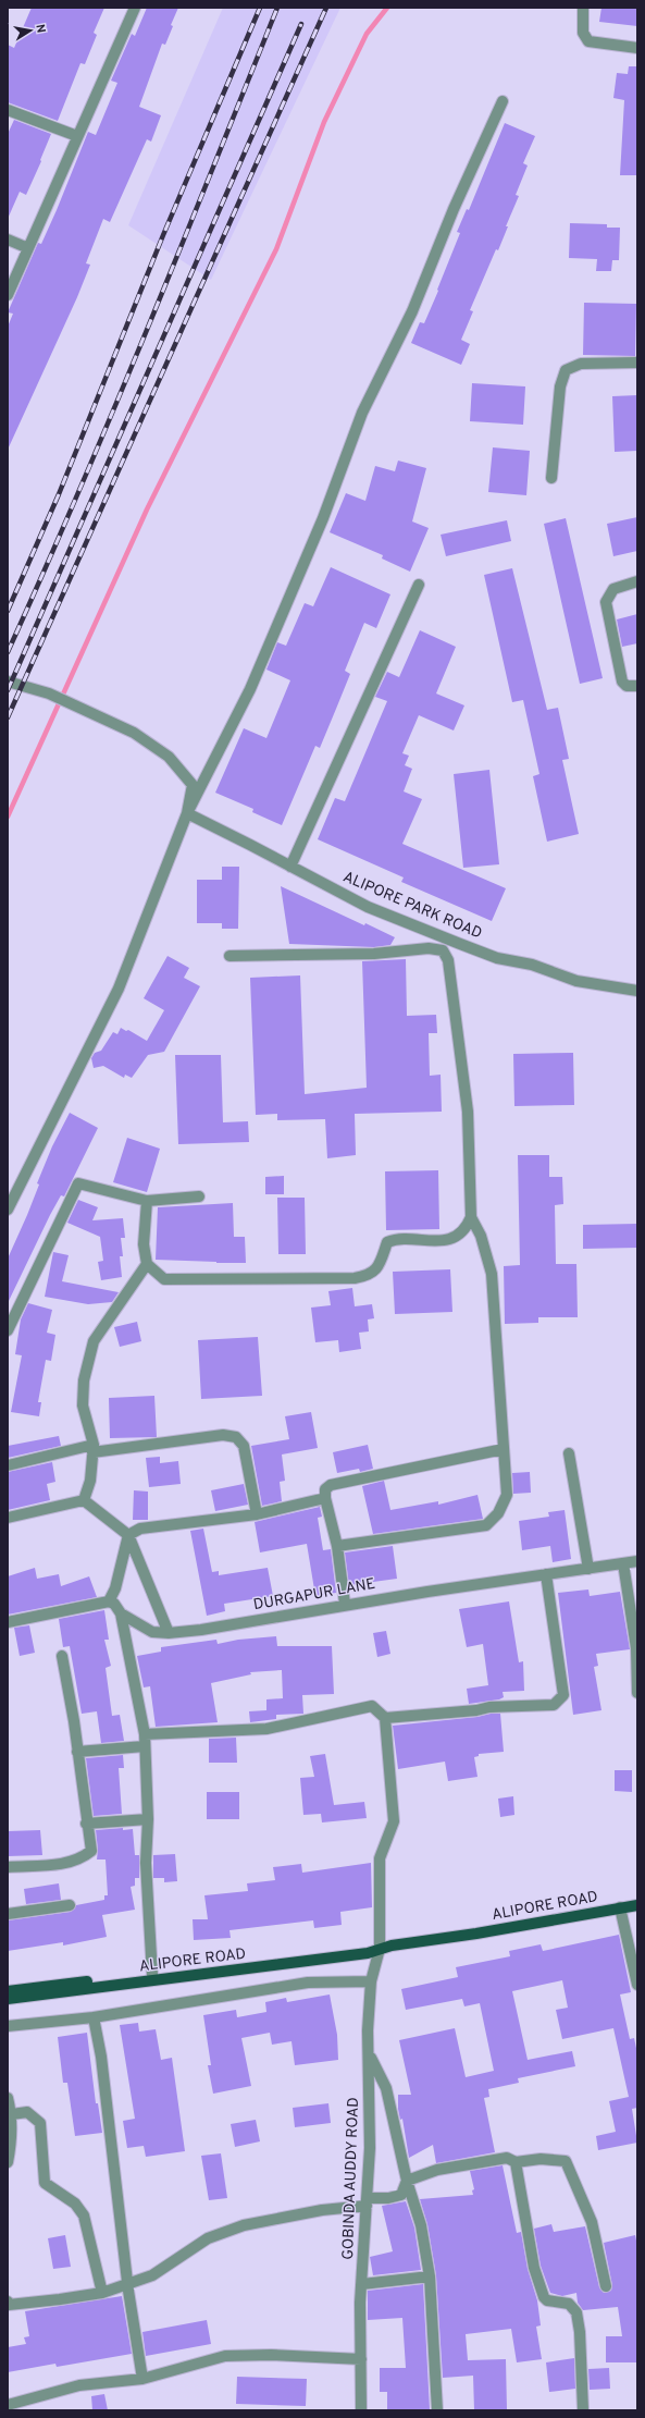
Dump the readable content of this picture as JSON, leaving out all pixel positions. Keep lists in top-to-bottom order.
{
  "streets": {
    "main road": ["ALIPORE ROAD"],
    "street": ["ALIPORE PARK ROAD", "DURGAPUR LANE", "GOBINDA AUDDY ROAD"]
  },
  "crossings": [
    ["ALIPORE ROAD", "GOBINDA AUDDY ROAD"]
  ],
  "north": "right"
}
